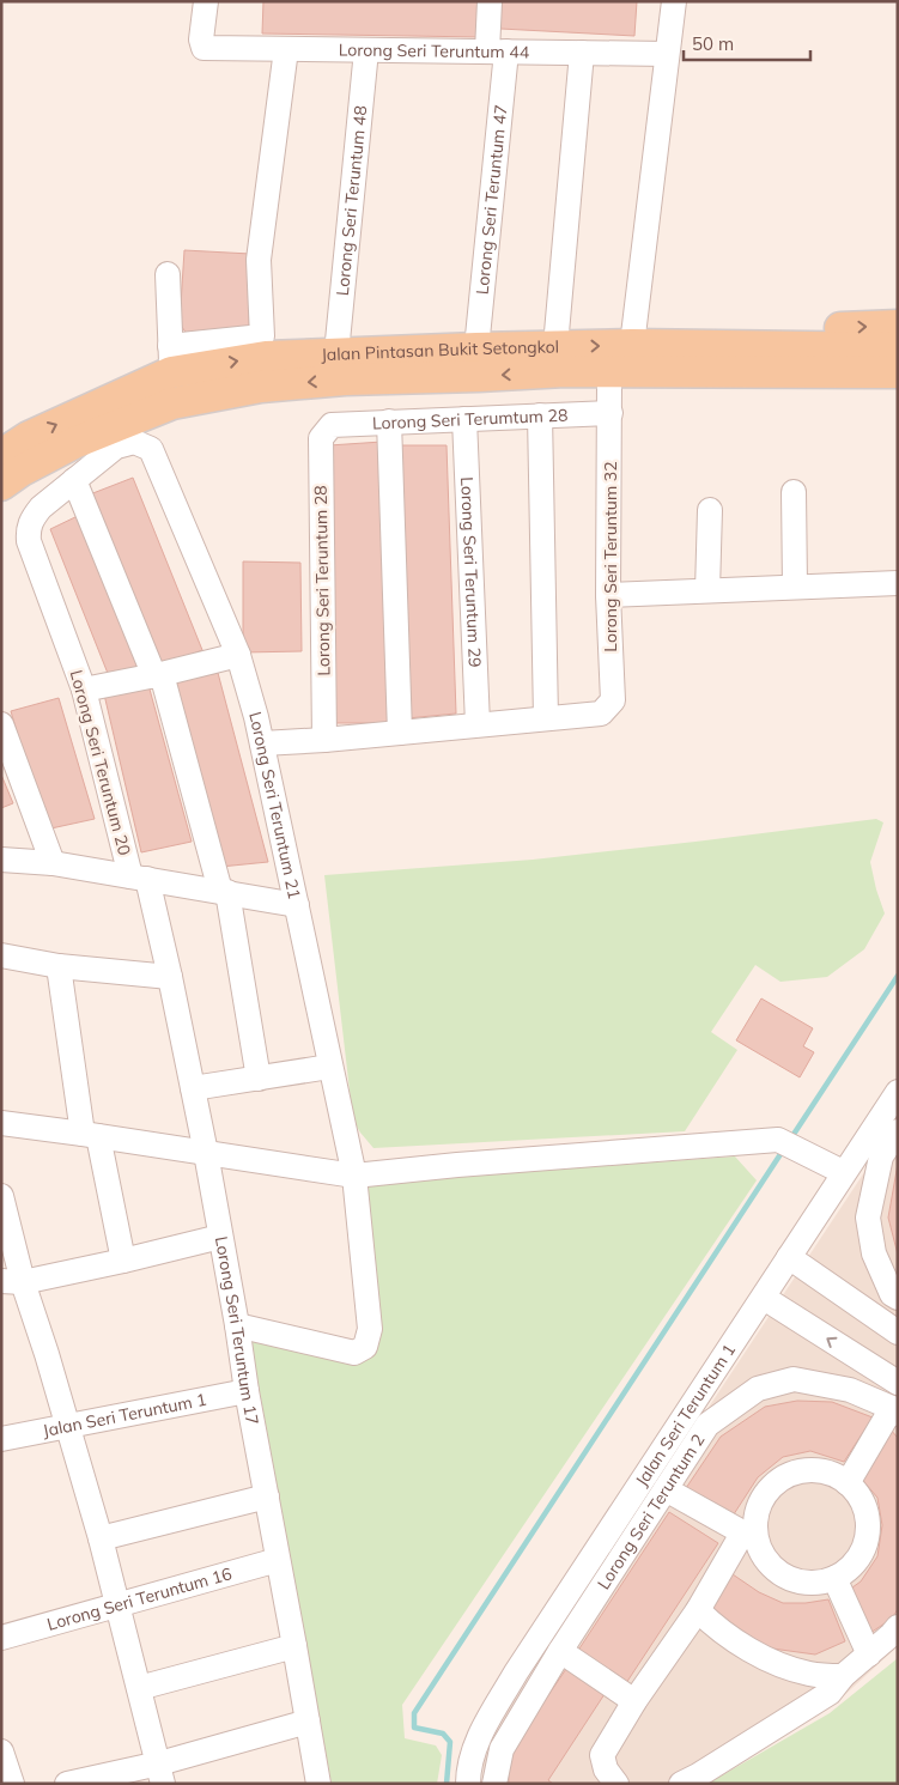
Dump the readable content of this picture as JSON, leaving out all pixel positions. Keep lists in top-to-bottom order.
{
  "streets": {
    "main road": ["Jalan Pintasan Bukit Setongkol"],
    "street": [
      "Lorong Seri Teruntum 44",
      "Lorong Seri Teruntum 47",
      "Lorong Seri Teruntum 48",
      "Lorong Seri Terumtum 28",
      "Lorong Seri Teruntum 32",
      "Lorong Seri Teruntum 29",
      "Lorong Seri Teruntum 28",
      "Lorong Seri Teruntum 20",
      "Lorong Seri Teruntum 21",
      "Lorong Seri Teruntum 17",
      "Jalan Seri Teruntum 1",
      "Lorong Seri Teruntum 2",
      "Lorong Seri Teruntum 16"
    ]
  },
  "crossings": [
    ["Lorong Seri Teruntum 44", "Lorong Seri Teruntum 47"],
    ["Lorong Seri Teruntum 44", "Lorong Seri Teruntum 48"],
    ["Lorong Seri Teruntum 47", "Jalan Pintasan Bukit Setongkol"],
    ["Lorong Seri Teruntum 48", "Jalan Pintasan Bukit Setongkol"],
    ["Lorong Seri Terumtum 28", "Lorong Seri Teruntum 32"],
    ["Lorong Seri Terumtum 28", "Lorong Seri Teruntum 29"],
    ["Lorong Seri Terumtum 28", "Lorong Seri Teruntum 28"],
    ["Lorong Seri Teruntum 20", "Lorong Seri Teruntum 21"],
    ["Lorong Seri Teruntum 20", "Lorong Seri Teruntum 17"],
    ["Lorong Seri Teruntum 21", "Lorong Seri Teruntum 17"],
    ["Lorong Seri Teruntum 17", "Jalan Seri Teruntum 1"],
    ["Lorong Seri Teruntum 17", "Lorong Seri Teruntum 16"]
  ],
  "scale_bar": "50 m"
}
